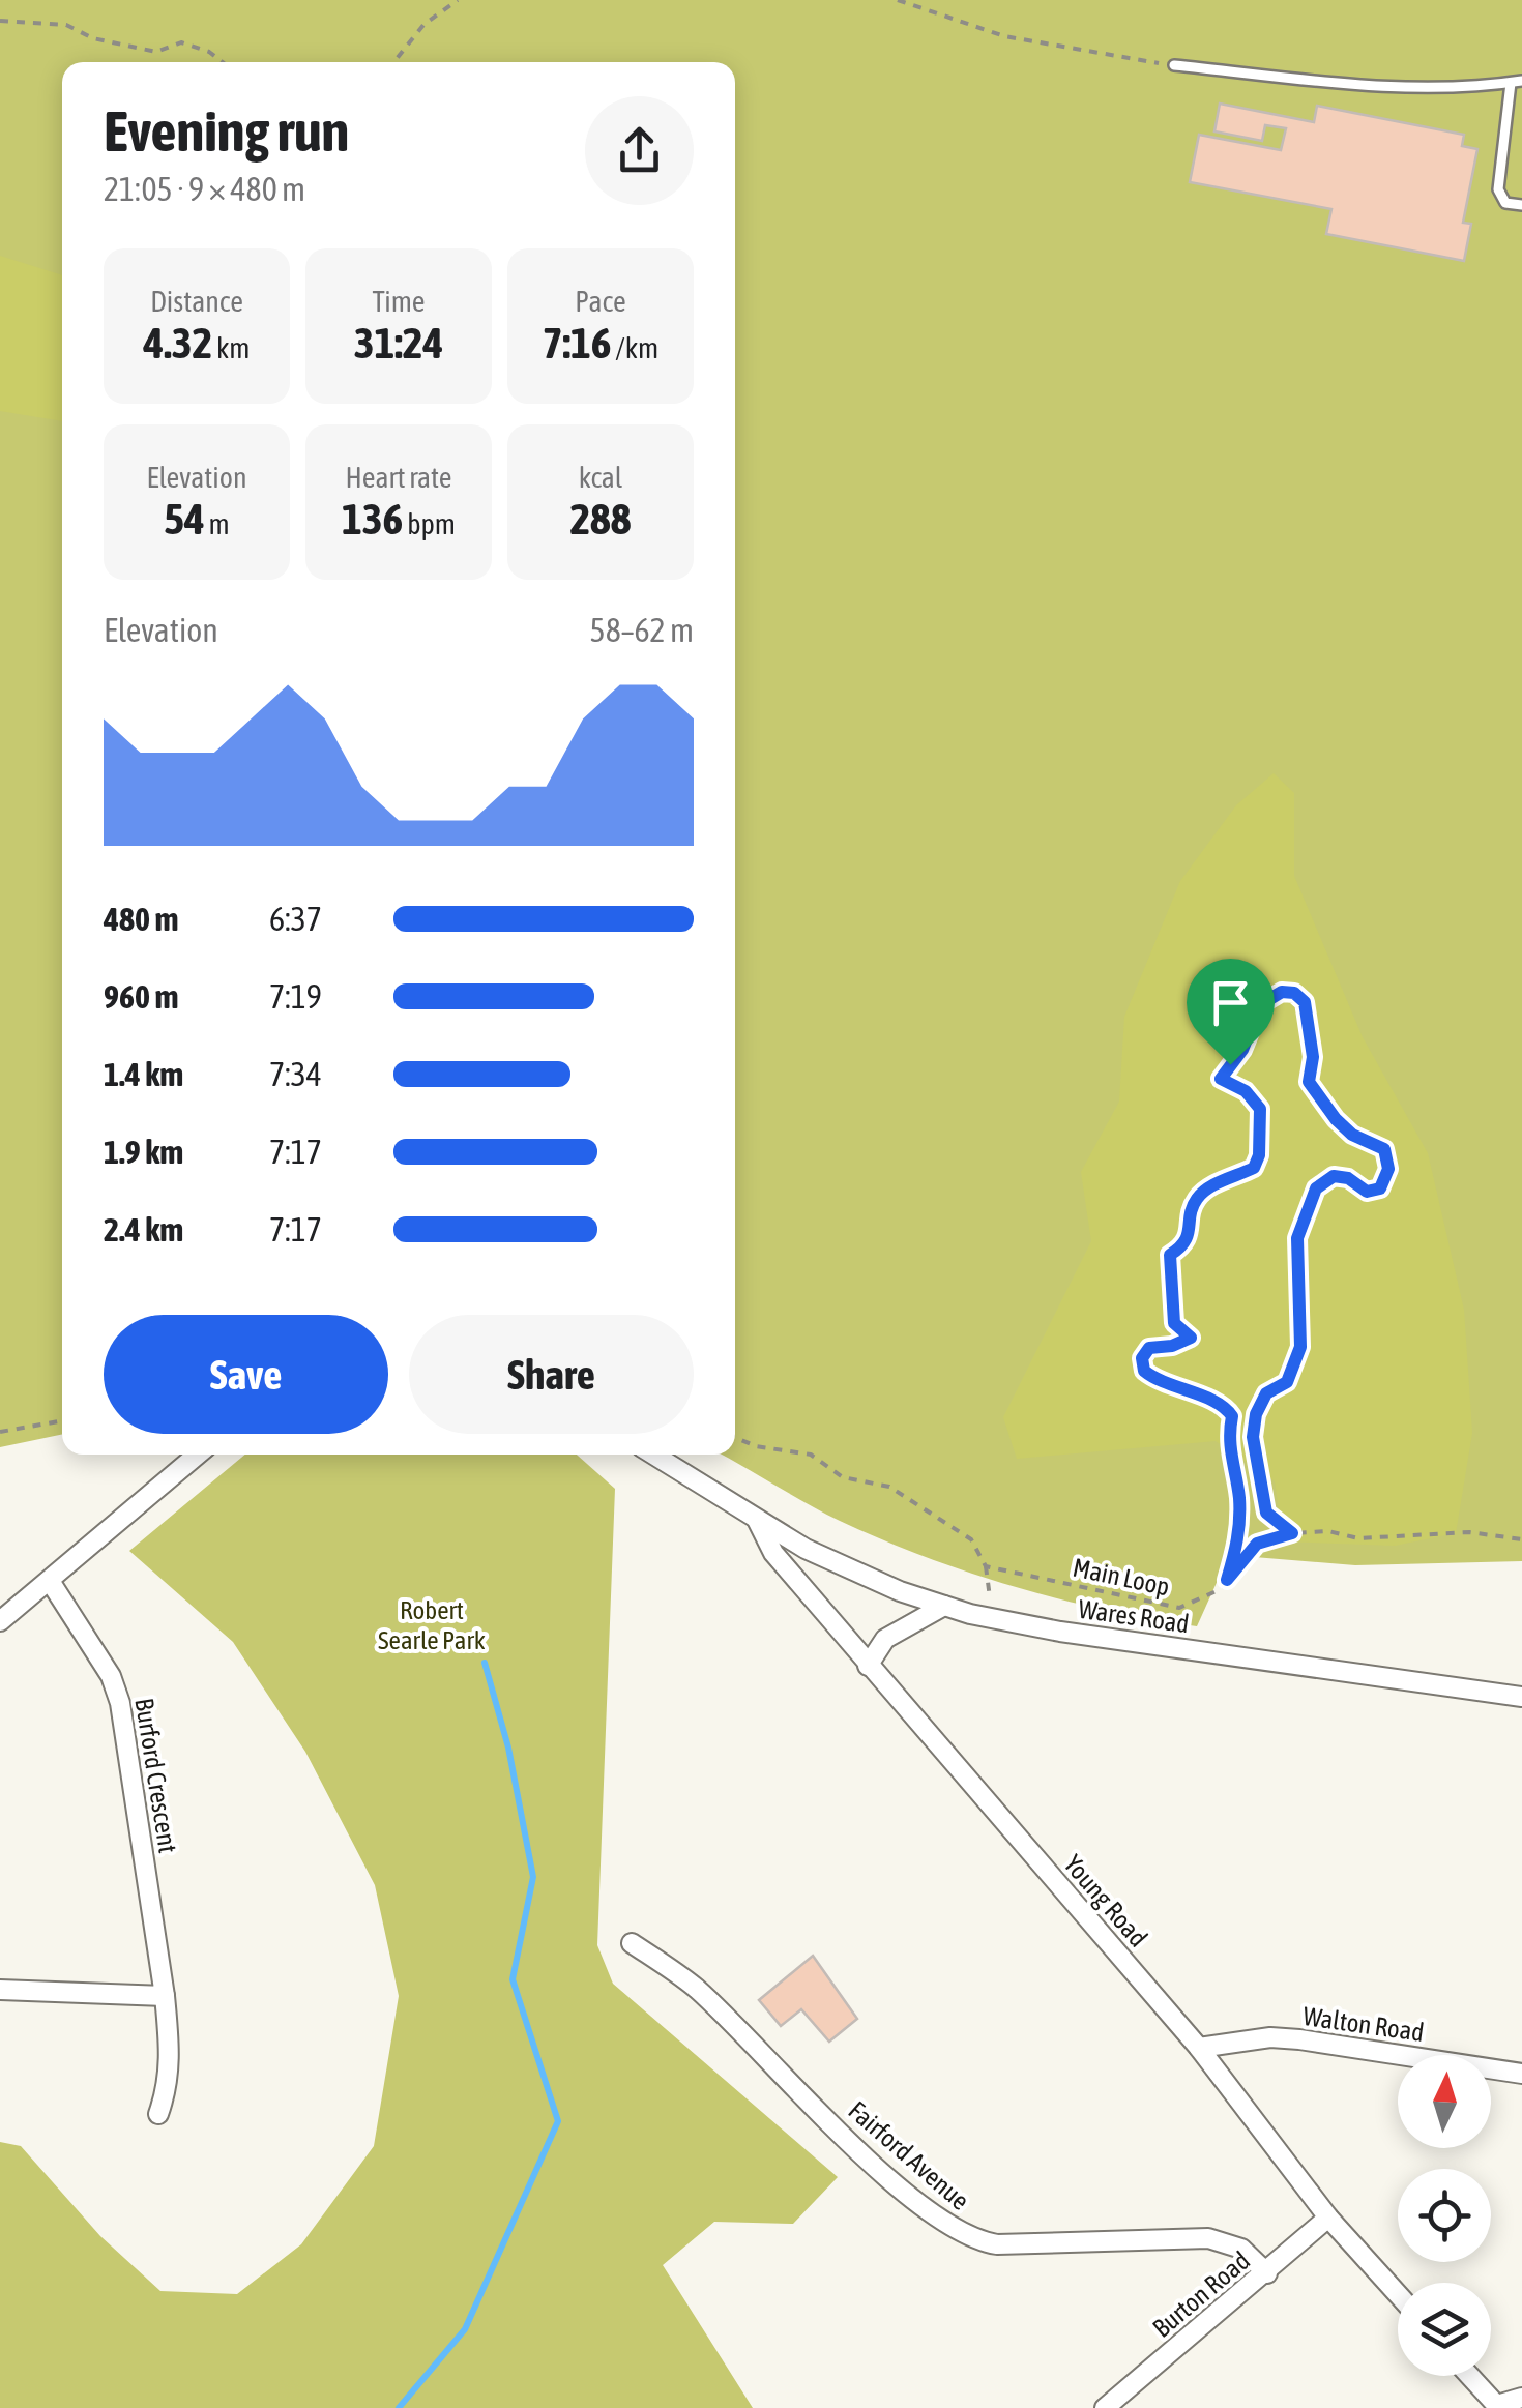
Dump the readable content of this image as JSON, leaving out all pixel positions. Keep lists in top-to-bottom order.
{
  "streets": {
    "street": [
      "Wares Road",
      "Burford Crescent",
      "Young Road",
      "Walton Road",
      "Fairford Avenue",
      "Burton Road"
    ],
    "path": ["Main Loop"]
  },
  "crossings": [
    ["Wares Road", "Young Road"],
    ["Young Road", "Walton Road"],
    ["Young Road", "Burton Road"],
    ["Fairford Avenue", "Burton Road"]
  ],
  "parks": ["Robert Searle Park"],
  "north": "top",
  "page": {
    "heading": ["Evening run", "21:05 · 9 × 480 m"],
    "stats": [
      ["Distance", "4.32 km"],
      ["Time", "31:24"],
      ["Pace", "7:16 /km"],
      ["Elevation", "54 m"],
      ["Heart rate", "136 bpm"],
      ["kcal", "288"]
    ],
    "chart": ["Elevation", "58–62 m"],
    "list": [
      {
        "name": "480 m",
        "note": "6:37"
      },
      {
        "name": "960 m",
        "note": "7:19"
      },
      {
        "name": "1.4 km",
        "note": "7:34"
      },
      {
        "name": "1.9 km",
        "note": "7:17"
      },
      {
        "name": "2.4 km",
        "note": "7:17"
      }
    ],
    "buttons": ["Save", "Share"]
  }
}
